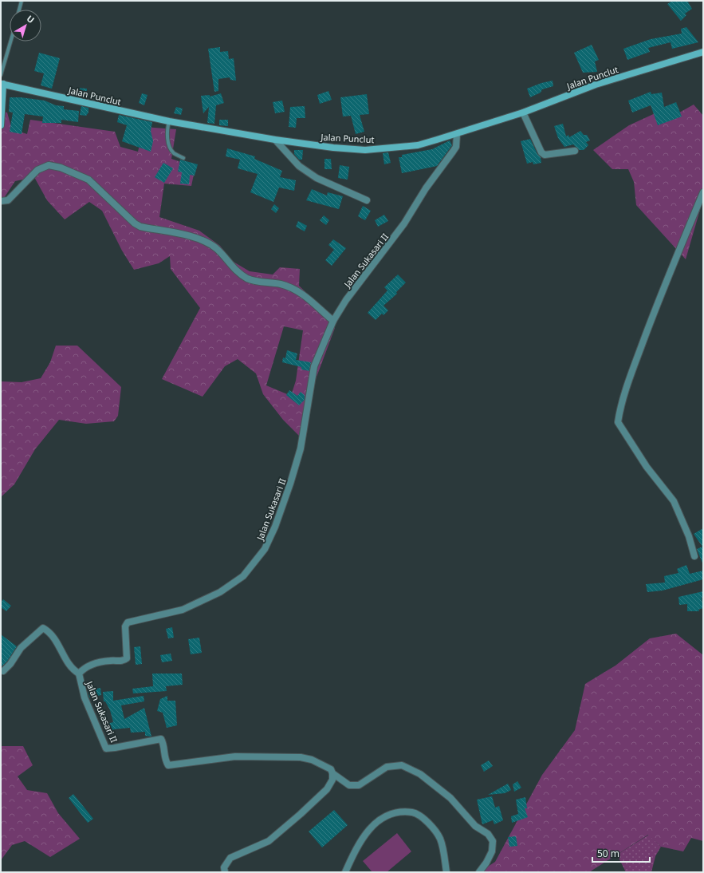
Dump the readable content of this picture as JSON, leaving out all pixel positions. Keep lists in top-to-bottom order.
{
  "streets": {
    "main road": ["Jalan Punclut"],
    "street": ["Jalan Sukasari II"]
  },
  "crossings": [
    ["Jalan Punclut", "Jalan Sukasari II"]
  ],
  "scale_bar": "50 m",
  "north": "top right"
}
